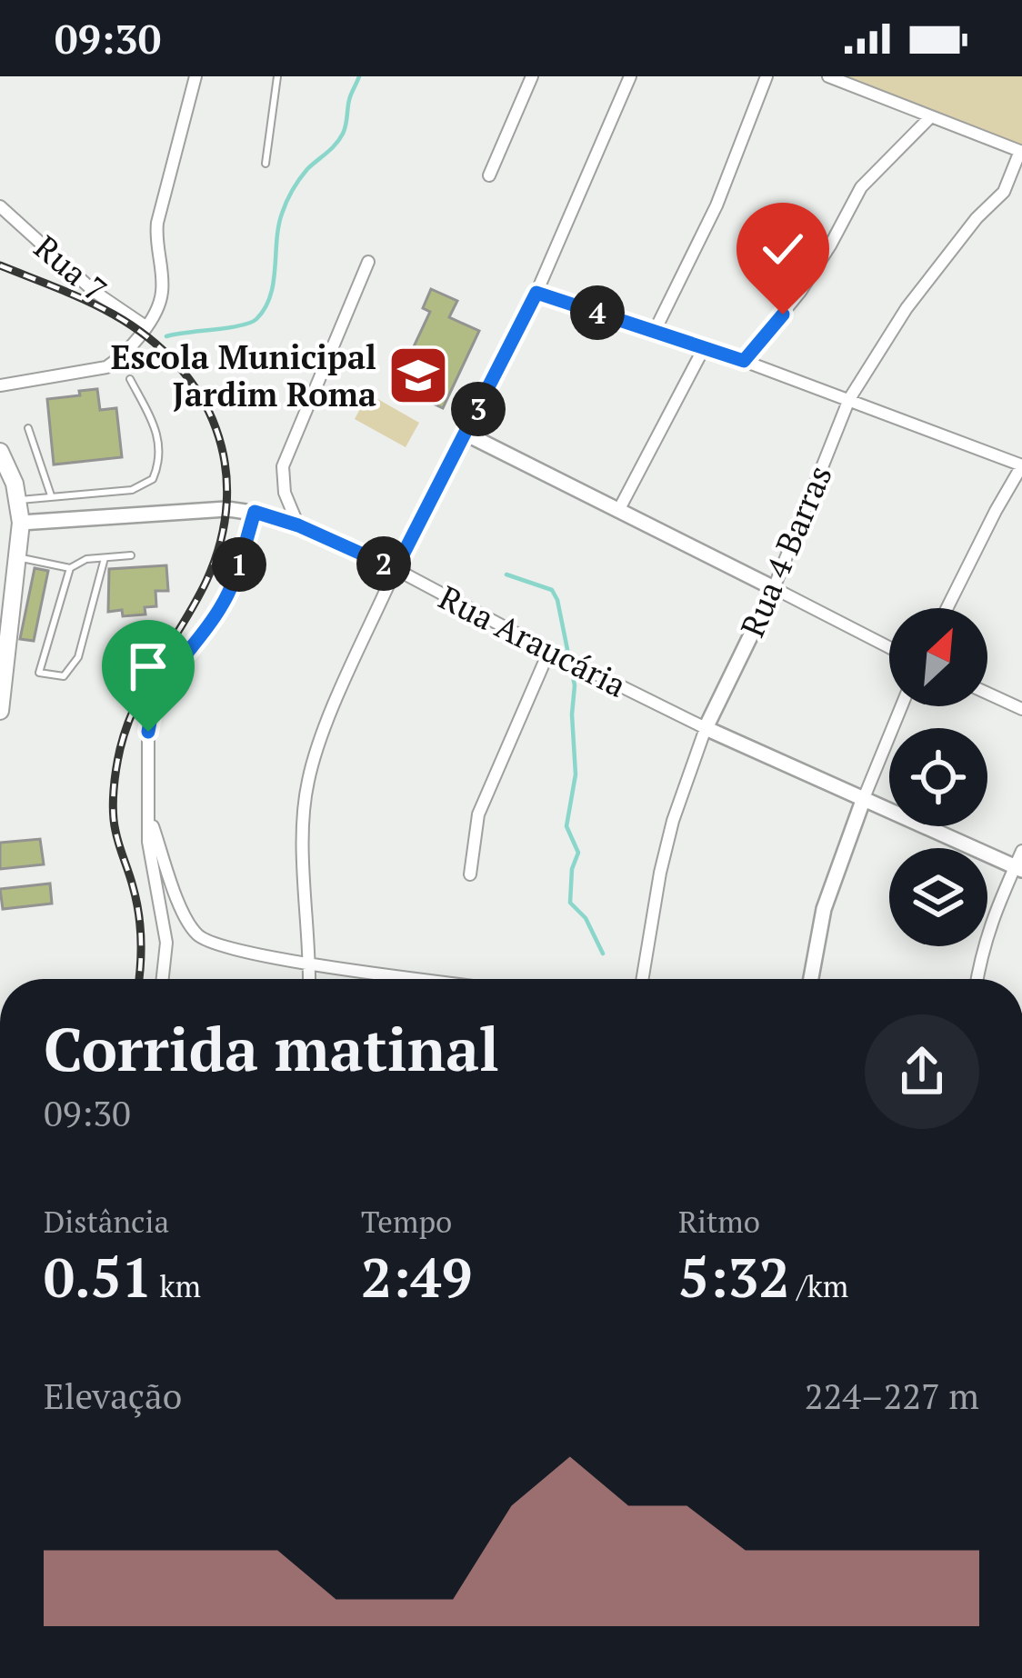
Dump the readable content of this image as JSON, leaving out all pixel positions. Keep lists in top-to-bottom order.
{
  "streets": {
    "street": ["Rua 7", "Rua 4 Barras", "Rua Araucária"]
  },
  "crossings": [
    ["Rua 4 Barras", "Rua Araucária"]
  ],
  "places": {
    "school or university": ["Escola Municipal Jardim Roma"]
  },
  "north": "top right",
  "page": {
    "status": "09:30",
    "pins": [
      "4",
      "3",
      "2",
      "1"
    ],
    "heading": ["Corrida matinal", "09:30"],
    "stats": [
      ["Distância", "0.51 km"],
      ["Tempo", "2:49"],
      ["Ritmo", "5:32 /km"]
    ],
    "chart": ["Elevação", "224–227 m"]
  }
}
